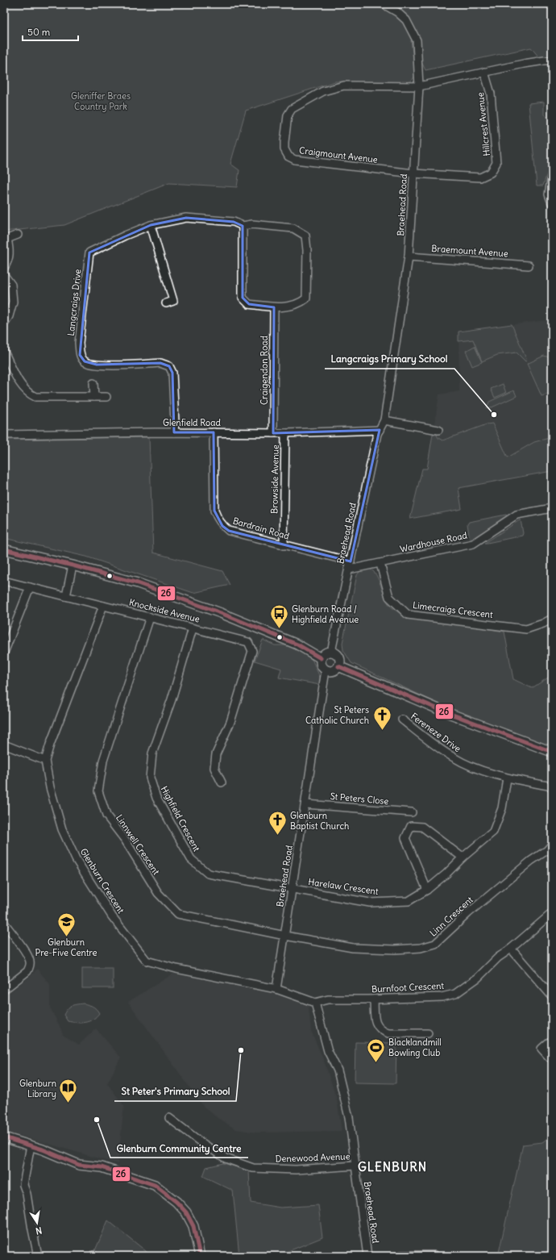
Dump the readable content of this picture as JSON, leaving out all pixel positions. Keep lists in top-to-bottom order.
{
  "streets": {
    "street": [
      "Hillcrest Avenue",
      "Craigmount Avenue",
      "Braehead Road",
      "Braemount Avenue",
      "Langcraigs Drive",
      "Craigendon Road",
      "Glenfield Road",
      "Browside Avenue",
      "Bardrain Road",
      "Wardhouse Road",
      "Limecraigs Crescent",
      "Knockside Avenue",
      "Fereneze Drive",
      "St Peters Close",
      "Highfield Crescent",
      "Linnwell Crescent",
      "Glenburn Crescent",
      "Harelaw Crescent",
      "Linn Crescent",
      "Burnfoot Crescent",
      "Denewood Avenue"
    ]
  },
  "crossings": [
    ["Hillcrest Avenue", "Craigmount Avenue"],
    ["Hillcrest Avenue", "Braehead Road"],
    ["Craigmount Avenue", "Braehead Road"],
    ["Braehead Road", "Braemount Avenue"],
    ["Braehead Road", "Glenfield Road"],
    ["Braehead Road", "Bardrain Road"],
    ["Braehead Road", "Wardhouse Road"],
    ["Braehead Road", "St Peters Close"],
    ["Braehead Road", "Highfield Crescent"],
    ["Braehead Road", "Linnwell Crescent"],
    ["Braehead Road", "Glenburn Crescent"],
    ["Braehead Road", "Harelaw Crescent"],
    ["Braehead Road", "Linn Crescent"],
    ["Braehead Road", "Burnfoot Crescent"],
    ["Braehead Road", "Denewood Avenue"],
    ["Langcraigs Drive", "Craigendon Road"],
    ["Langcraigs Drive", "Glenfield Road"],
    ["Craigendon Road", "Glenfield Road"],
    ["Glenfield Road", "Browside Avenue"],
    ["Glenfield Road", "Bardrain Road"],
    ["Browside Avenue", "Bardrain Road"],
    ["Wardhouse Road", "Limecraigs Crescent"],
    ["Knockside Avenue", "Highfield Crescent"],
    ["Knockside Avenue", "Linnwell Crescent"],
    ["Knockside Avenue", "Glenburn Crescent"],
    ["Fereneze Drive", "Harelaw Crescent"],
    ["Highfield Crescent", "Harelaw Crescent"],
    ["Linnwell Crescent", "Linn Crescent"]
  ],
  "districts": ["GLENBURN"],
  "parks": ["Gleniffer Braes Country Park"],
  "places": {
    "other": ["Langcraigs Primary School", "St Peter's Primary School", "Glenburn Community Centre"],
    "bus stop": ["Glenburn Road / Highfield Avenue"],
    "church": ["St Peters Catholic Church", "Glenburn Baptist Church"],
    "school or university": ["Glenburn Pre-Five Centre"],
    "sports": ["Blacklandmill Bowling Club"],
    "library": ["Glenburn Library"]
  },
  "lines": ["transit line 26"],
  "scale_bar": "50 m",
  "north": "bottom"
}
